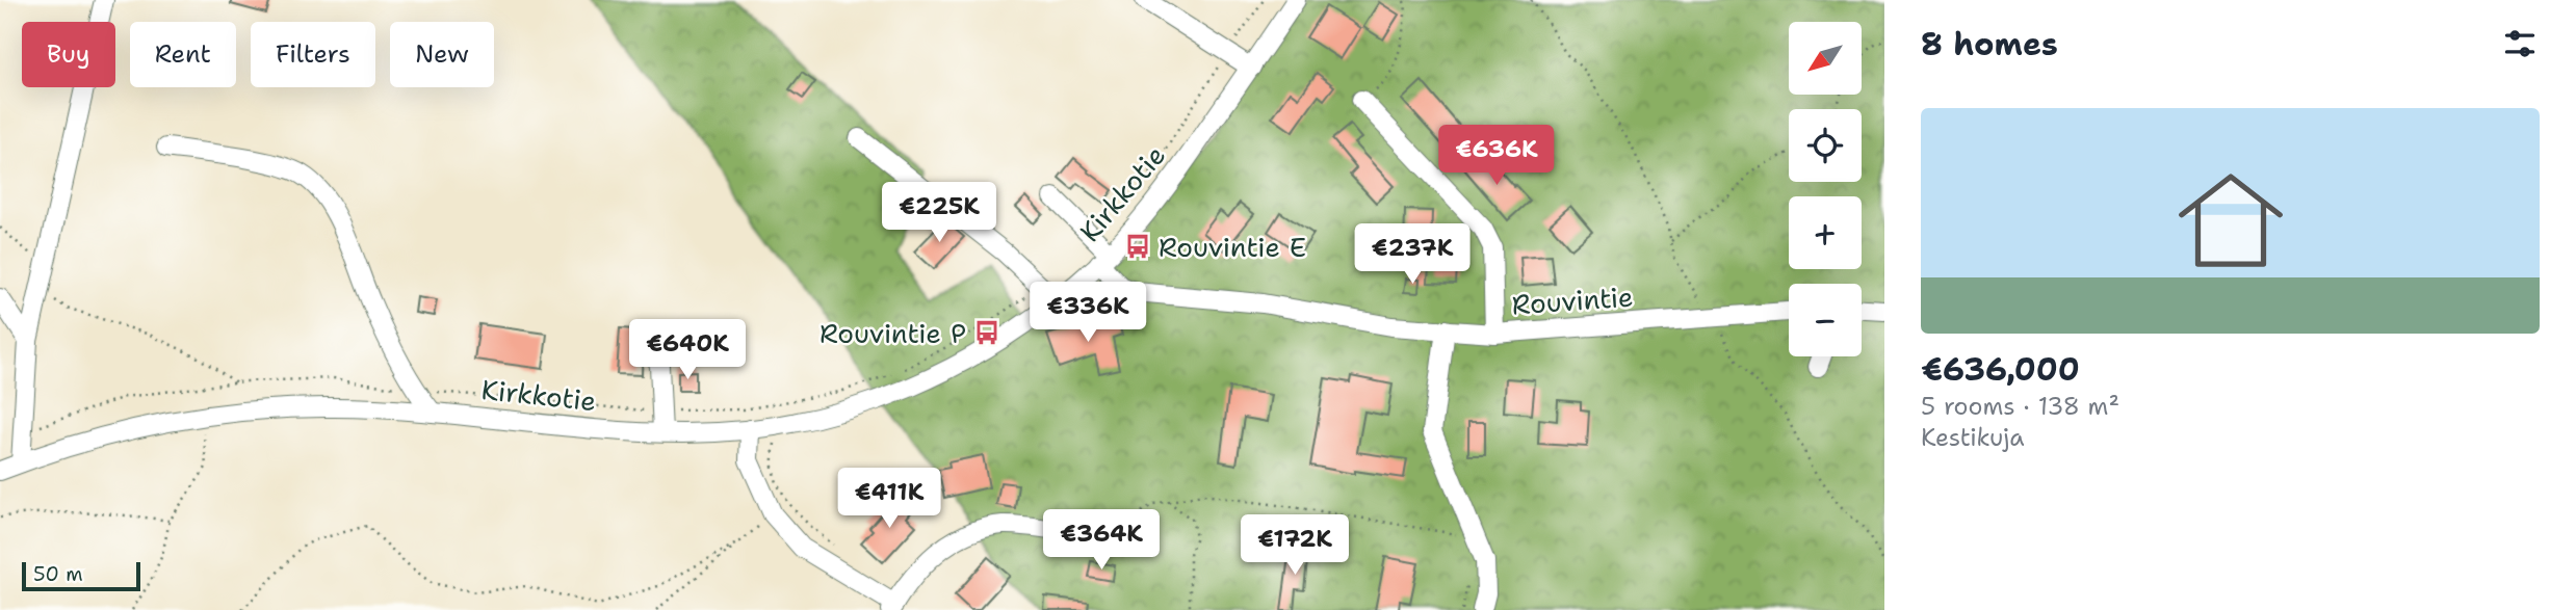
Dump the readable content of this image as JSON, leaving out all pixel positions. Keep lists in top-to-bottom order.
{
  "streets": {
    "street": ["Kirkkotie", "Rouvintie"]
  },
  "crossings": [
    ["Kirkkotie", "Rouvintie"]
  ],
  "places": {
    "bus stop": ["Rouvintie E", "Rouvintie P"]
  },
  "scale_bar": "50 m",
  "north": "bottom left",
  "page": {
    "heading": "8 homes",
    "map_buttons": ["+", "−"],
    "chip": [
      "Buy",
      "Rent",
      "Filters",
      "New"
    ],
    "list": [
      {
        "name": "€636,000",
        "note": "5 rooms · 138 m² · Kestikuja"
      }
    ],
    "price": [
      "€636K",
      "€225K",
      "€237K",
      "€336K",
      "€640K",
      "€411K",
      "€364K",
      "€172K"
    ],
    "scale": "50 m"
  }
}
